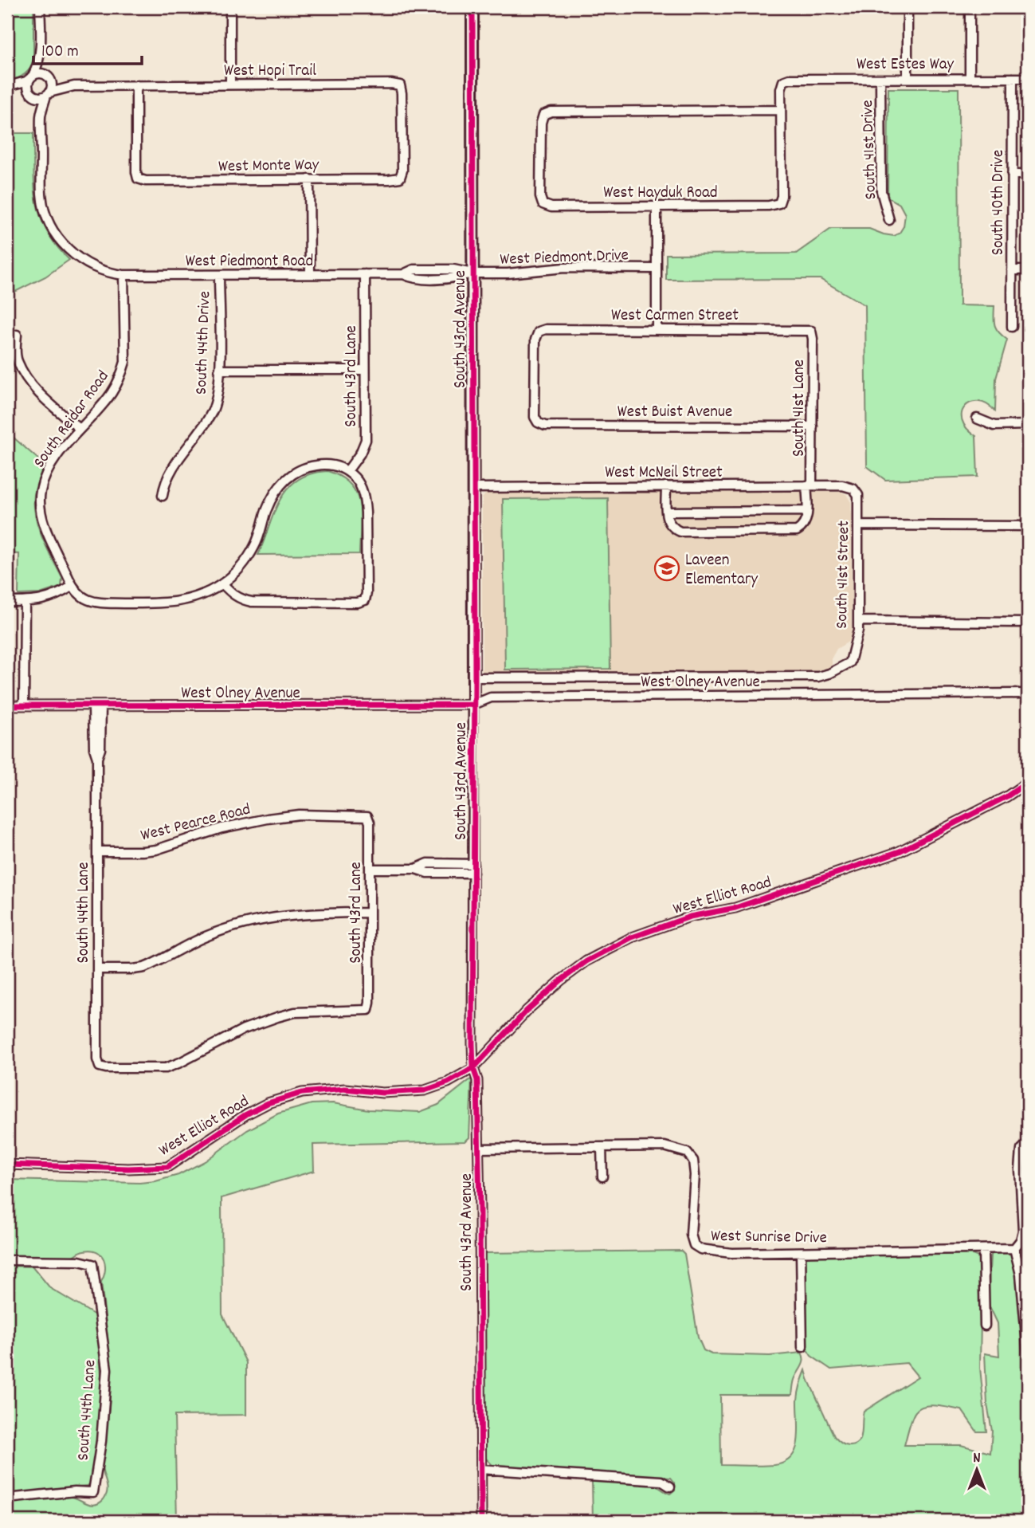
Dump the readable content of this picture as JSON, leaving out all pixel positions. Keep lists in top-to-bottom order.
{
  "streets": {
    "street": [
      "West Estes Way",
      "West Hopi Trail",
      "South 41st Drive",
      "West Monte Way",
      "West Hayduk Road",
      "South 40th Drive",
      "West Piedmont Drive",
      "West Piedmont Road",
      "West Carmen Street",
      "South 43rd Avenue",
      "South 44th Drive",
      "South 43rd Lane",
      "South 41st Lane",
      "West Buist Avenue",
      "South Reidar Road",
      "West McNeil Street",
      "South 41st Street",
      "West Olney Avenue",
      "West Pearce Road",
      "West Elliot Road",
      "South 44th Lane",
      "West Sunrise Drive"
    ]
  },
  "crossings": [
    ["West Estes Way", "South 41st Drive"],
    ["West Estes Way", "West Hayduk Road"],
    ["West Estes Way", "South 40th Drive"],
    ["West Hopi Trail", "West Monte Way"],
    ["West Piedmont Drive", "West Piedmont Road"],
    ["West Piedmont Drive", "South 43rd Avenue"],
    ["West Piedmont Road", "South 44th Drive"],
    ["West Piedmont Road", "South 43rd Lane"],
    ["West Piedmont Road", "South Reidar Road"],
    ["West Carmen Street", "South 41st Lane"],
    ["West Carmen Street", "West Buist Avenue"],
    ["South 43rd Avenue", "West McNeil Street"],
    ["South 43rd Avenue", "South 41st Street"],
    ["South 43rd Avenue", "West Olney Avenue"],
    ["South 43rd Avenue", "West Elliot Road"],
    ["South 43rd Avenue", "West Sunrise Drive"],
    ["South 43rd Lane", "West Pearce Road"],
    ["South 43rd Lane", "South 44th Lane"],
    ["South 41st Lane", "West Buist Avenue"],
    ["South 41st Lane", "West McNeil Street"],
    ["West McNeil Street", "South 41st Street"],
    ["West Olney Avenue", "South 44th Lane"],
    ["West Pearce Road", "South 44th Lane"]
  ],
  "places": {
    "school or university": ["Laveen Elementary"]
  },
  "scale_bar": "100 m",
  "north": "top"
}
